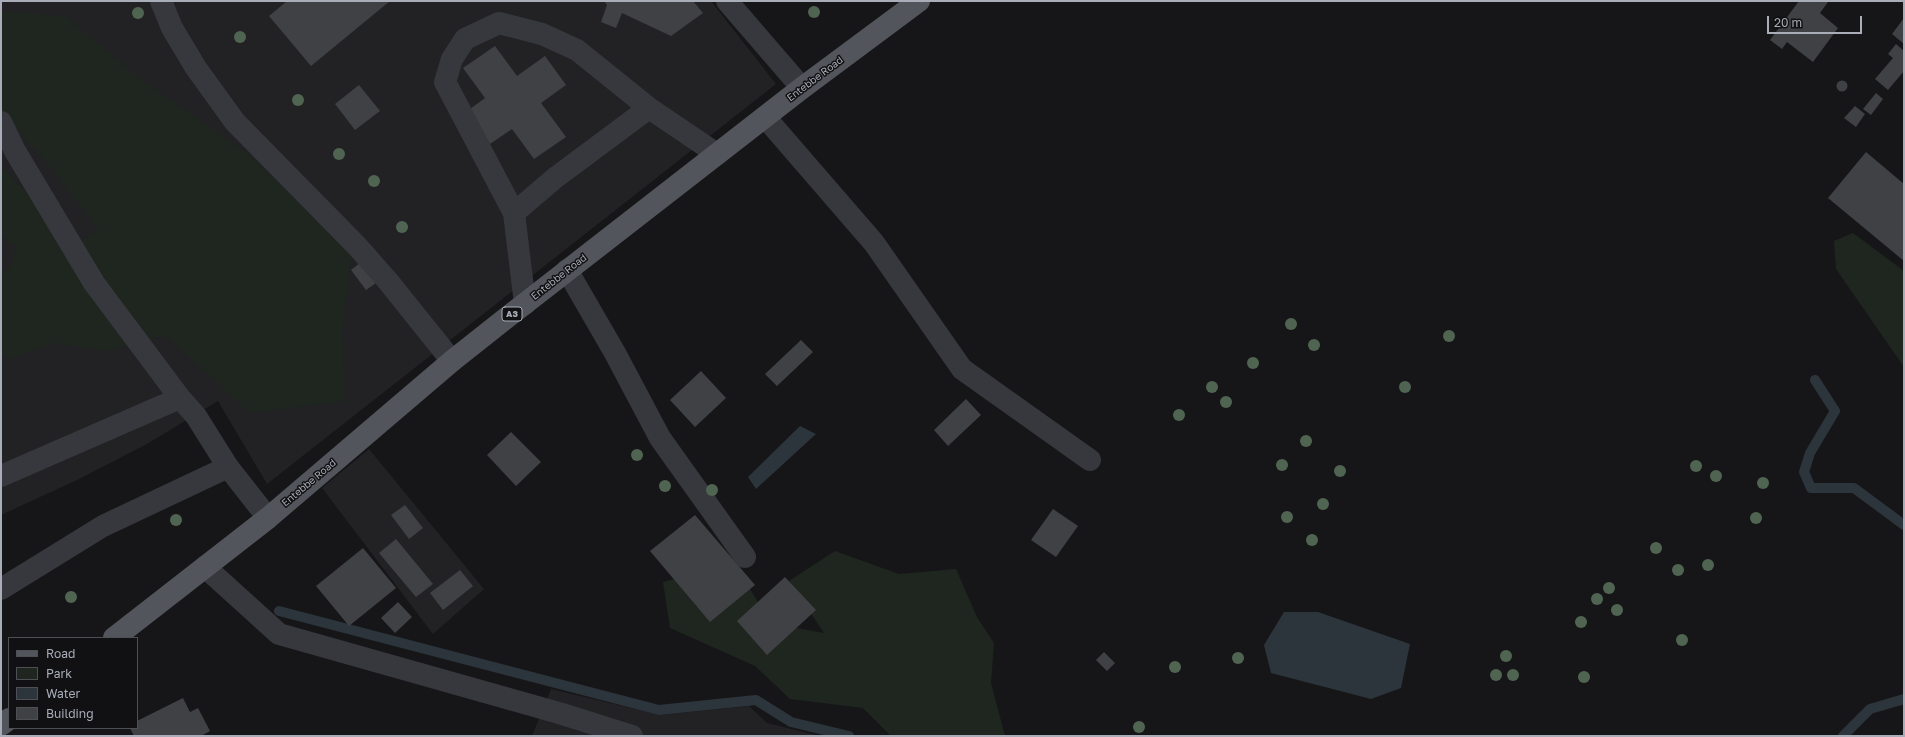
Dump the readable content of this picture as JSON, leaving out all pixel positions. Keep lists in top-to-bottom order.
{
  "streets": {
    "main road": ["Entebbe Road", "A3"]
  },
  "legend": [
    "Road",
    "Park",
    "Water",
    "Building"
  ],
  "scale_bar": "20 m"
}
